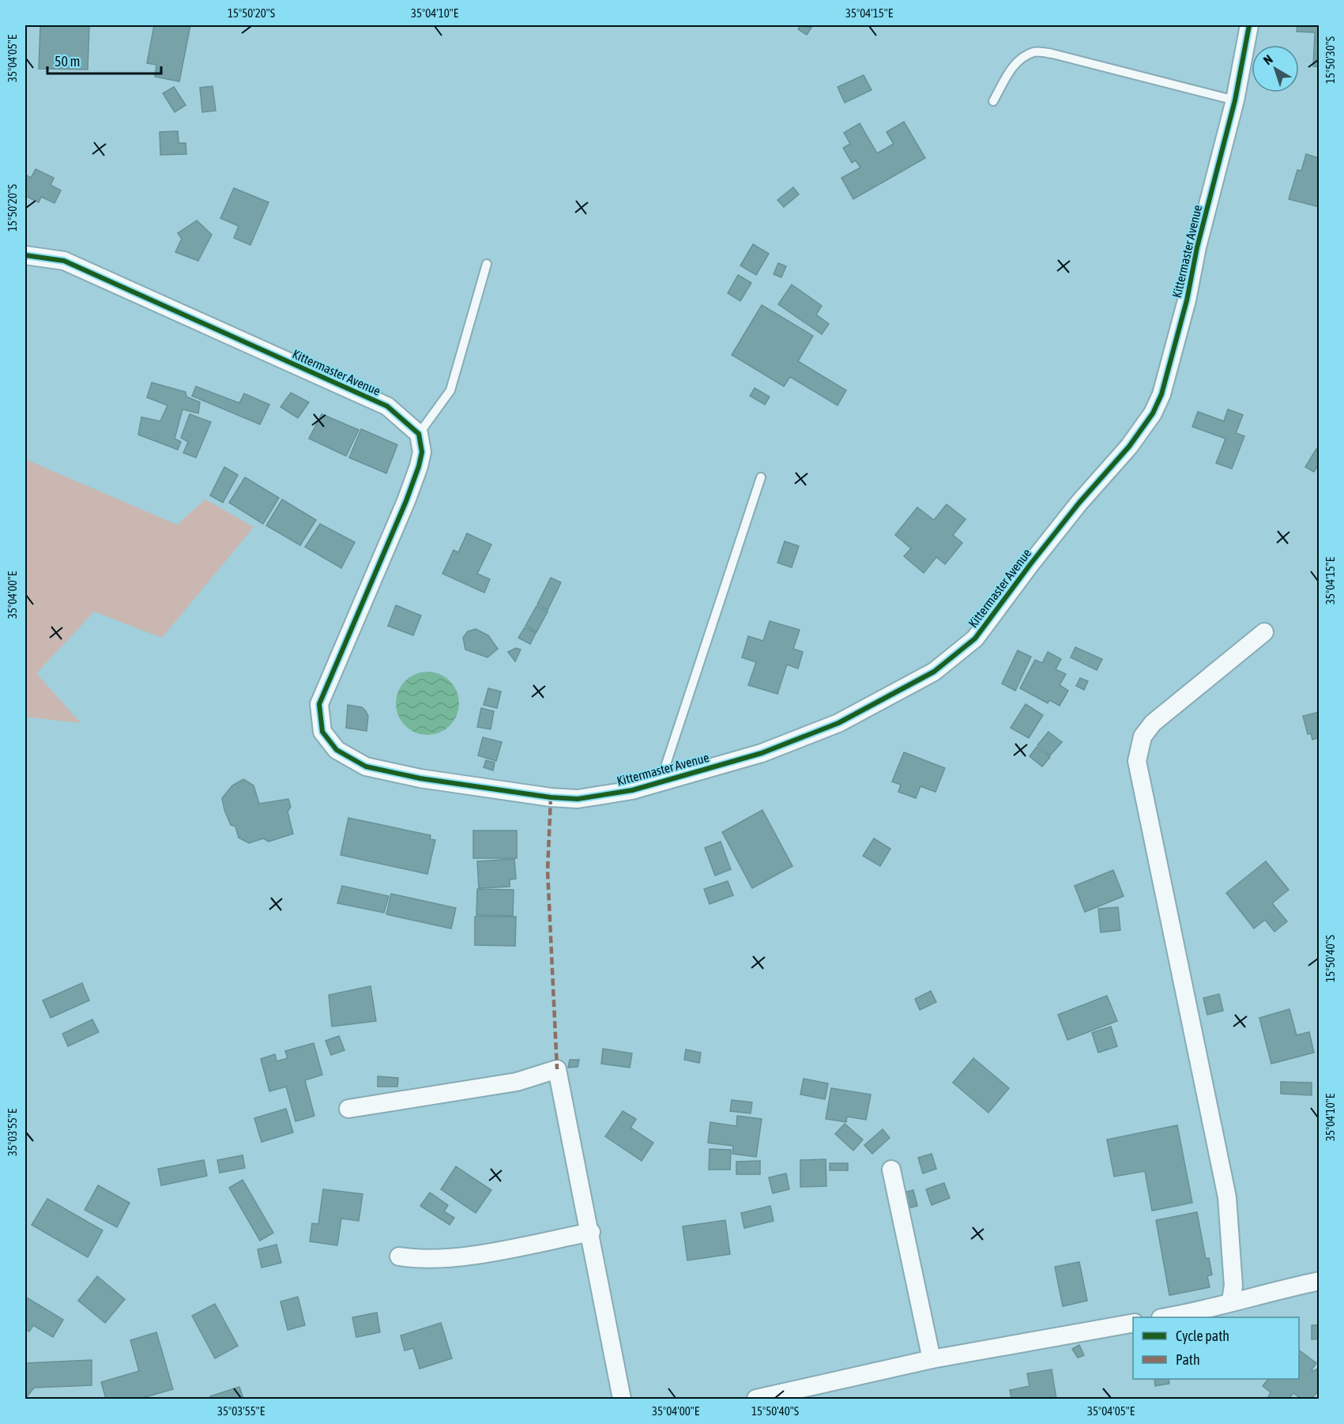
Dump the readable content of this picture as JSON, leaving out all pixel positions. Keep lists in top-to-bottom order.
{
  "streets": {
    "street": ["Kittermaster Avenue"]
  },
  "legend": ["Cycle path", "Path"],
  "scale_bar": "50 m",
  "north": "top left",
  "coordinates": [
    "15°50'20\"S",
    "35°04'10\"E",
    "35°04'15\"E",
    "35°04'05\"E",
    "15°50'30\"S",
    "35°04'00\"E",
    "15°50'40\"S",
    "35°03'55\"E"
  ]
}
